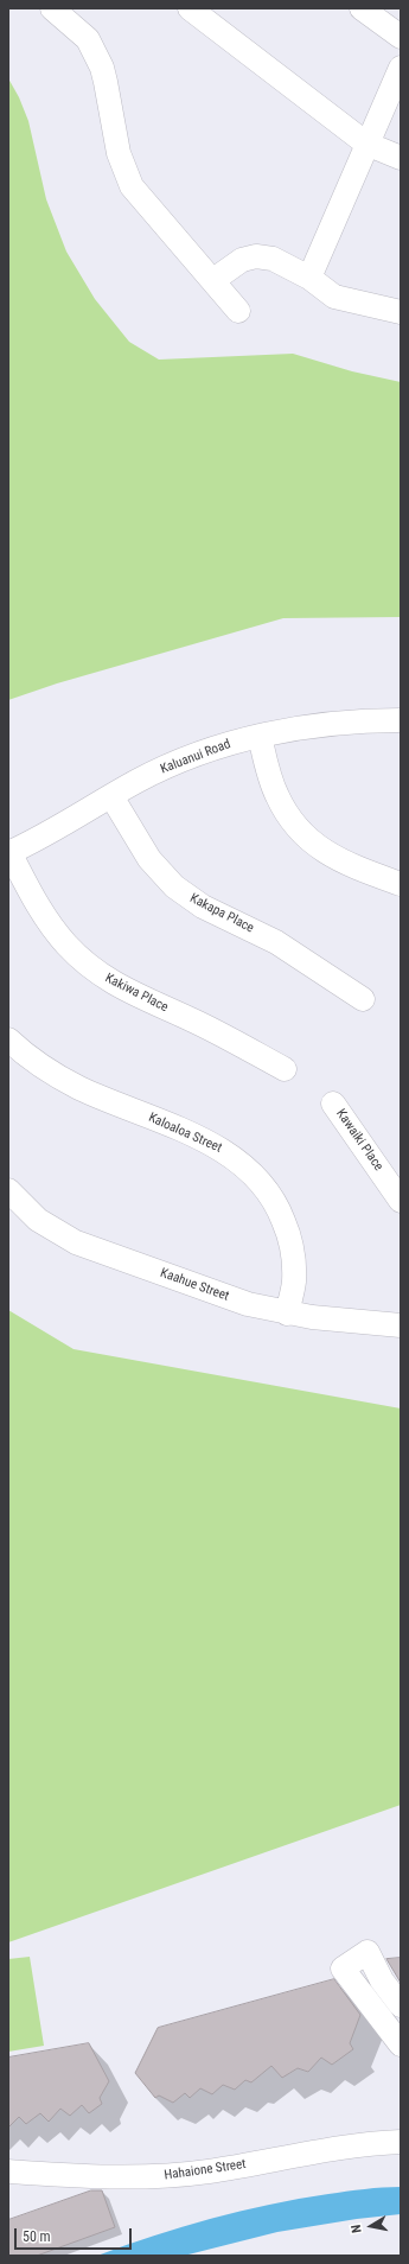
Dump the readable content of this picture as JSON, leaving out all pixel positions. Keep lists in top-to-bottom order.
{
  "streets": {
    "street": [
      "Kaluanui Road",
      "Kakapa Place",
      "Kakiwa Place",
      "Kaloaloa Street",
      "Kawaiki Place",
      "Kaahue Street",
      "Hahaione Street"
    ]
  },
  "crossings": [
    ["Kaluanui Road", "Kakapa Place"],
    ["Kaluanui Road", "Kakiwa Place"],
    ["Kaloaloa Street", "Kaahue Street"]
  ],
  "scale_bar": "50 m",
  "north": "left"
}
